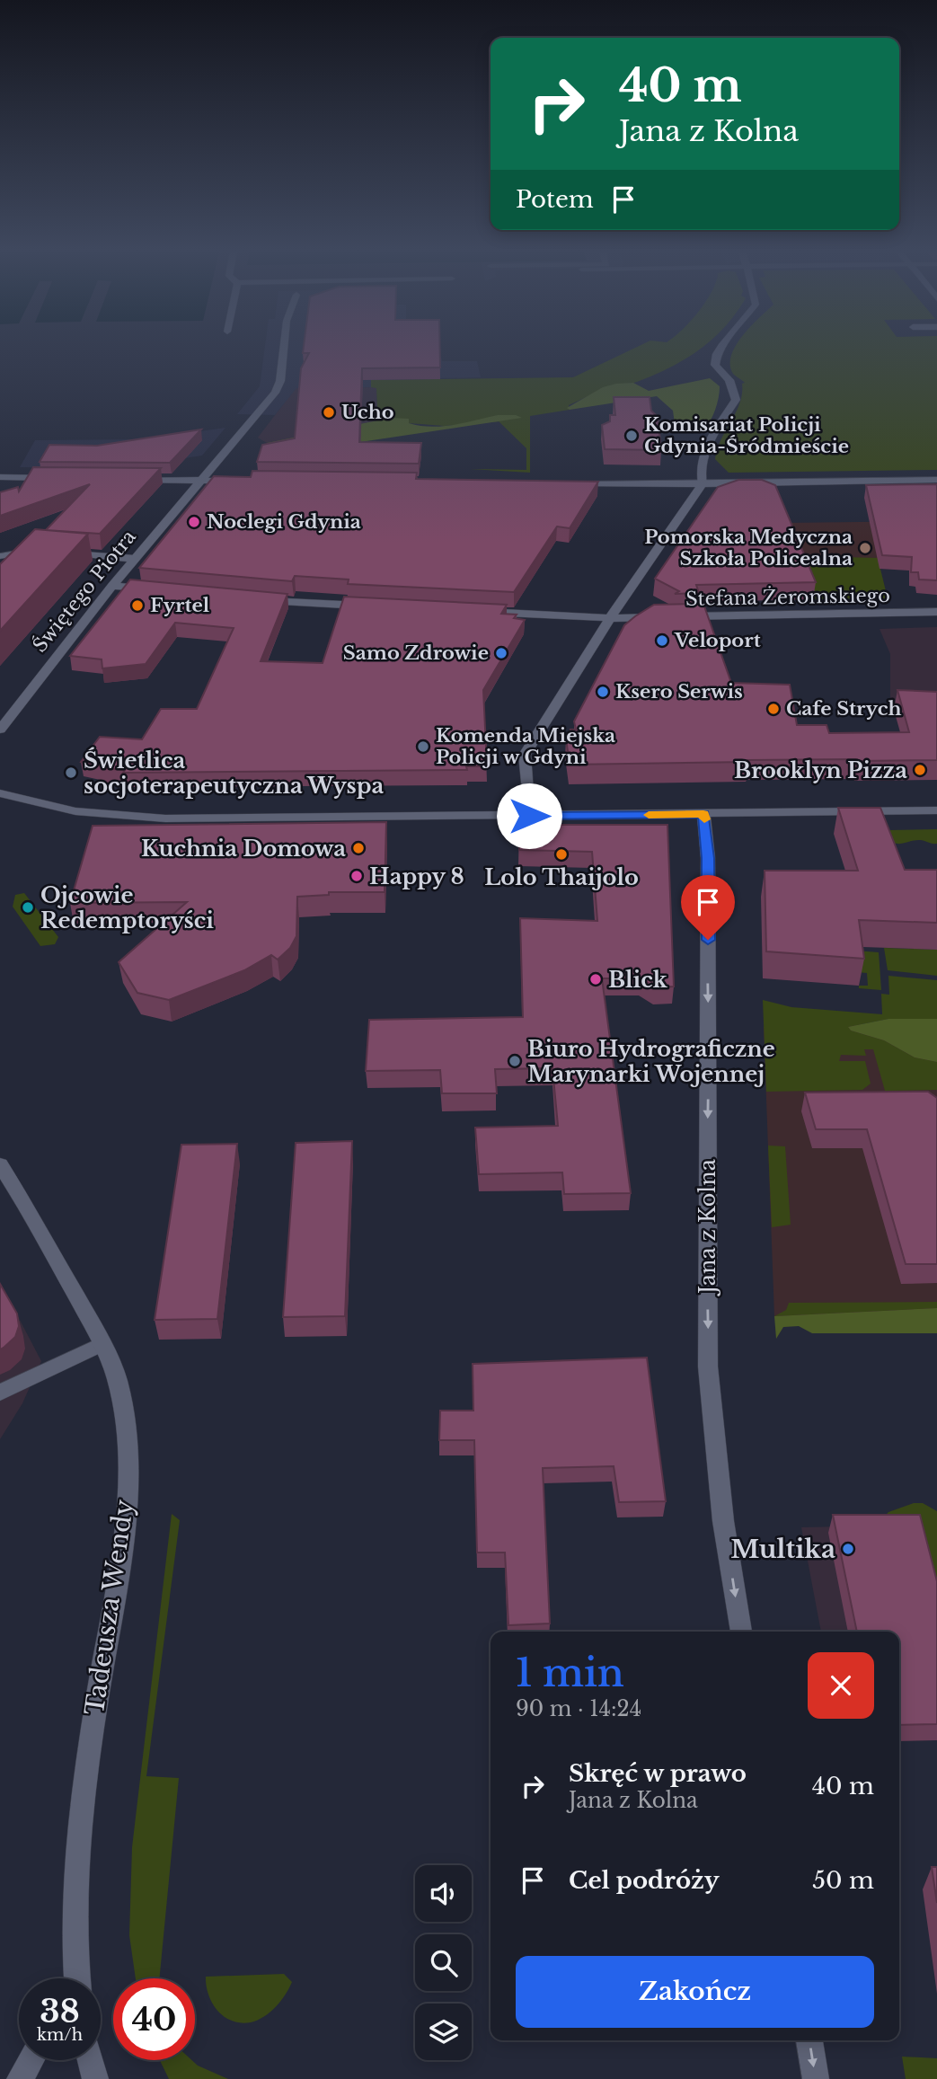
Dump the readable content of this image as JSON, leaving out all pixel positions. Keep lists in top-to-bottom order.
{
  "streets": {
    "street": [
      "Świętego Piotra",
      "Stefana Żeromskiego",
      "Jana z Kolna",
      "Tadeusza Wendy"
    ]
  },
  "one_way": ["Jana z Kolna"],
  "places": [
    "Ucho",
    "Komisariat Policji Gdynia-Śródmieście",
    "Noclegi Gdynia",
    "Pomorska Medyczna Szkoła Policealna",
    "Fyrtel",
    "Veloport",
    "Samo Zdrowie",
    "Ksero Serwis",
    "Cafe Strych",
    "Komenda Miejska Policji w Gdyni",
    "Brooklyn Pizza",
    "Świetlica socjoterapeutyczna Wyspa",
    "Kuchnia Domowa",
    "Lolo Thaijolo",
    "Happy 8",
    "Ojcowie Redemptoryści",
    "Blick",
    "Biuro Hydrograficzne Marynarki Wojennej",
    "Multika"
  ],
  "page": {
    "turn": ["40 m", "Jana z Kolna"],
    "then": "Potem",
    "heading": ["1 min", "90 m · 14:24"],
    "list": [
      {
        "name": "Skręć w prawo",
        "note": "Jana z Kolna",
        "value": "40 m"
      },
      {
        "name": "Cel podróży",
        "value": "50 m"
      }
    ],
    "buttons": "Zakończ",
    "speed": "38 km/h",
    "limit": "40"
  }
}
